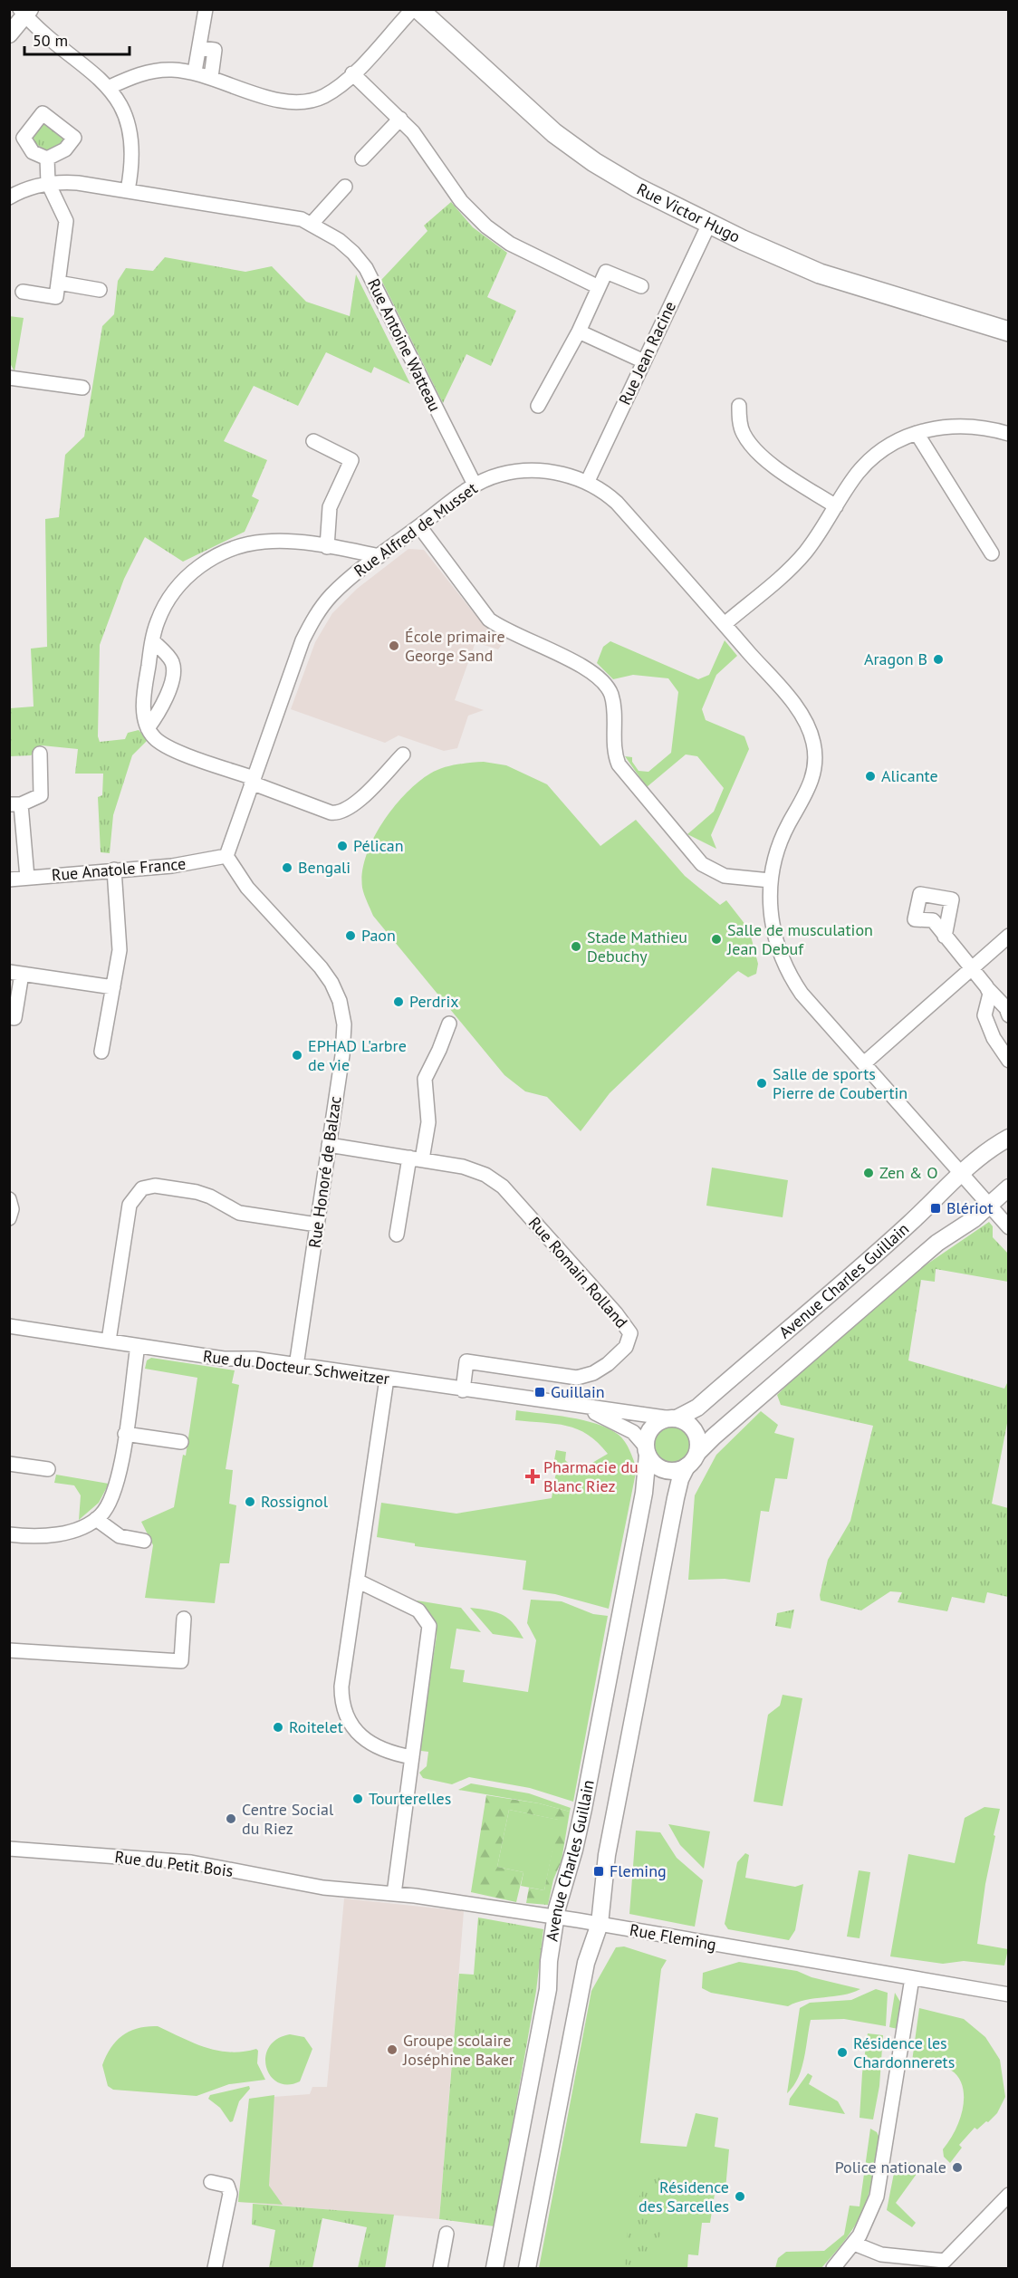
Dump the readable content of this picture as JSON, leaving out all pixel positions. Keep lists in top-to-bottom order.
{
  "streets": {
    "main road": ["Rue Victor Hugo"],
    "street": [
      "Rue Antoine Watteau",
      "Rue Jean Racine",
      "Rue Alfred de Musset",
      "Rue Anatole France",
      "Rue Honoré de Balzac",
      "Rue Romain Rolland",
      "Avenue Charles Guillain",
      "Rue du Docteur Schweitzer",
      "Rue du Petit Bois",
      "Rue Fleming"
    ]
  },
  "crossings": [
    ["Rue Victor Hugo", "Rue Jean Racine"],
    ["Rue Antoine Watteau", "Rue Alfred de Musset"],
    ["Rue Jean Racine", "Rue Alfred de Musset"],
    ["Rue Alfred de Musset", "Rue Anatole France"],
    ["Rue Alfred de Musset", "Rue Honoré de Balzac"],
    ["Rue Alfred de Musset", "Avenue Charles Guillain"],
    ["Rue Anatole France", "Rue Honoré de Balzac"],
    ["Rue Honoré de Balzac", "Rue Romain Rolland"],
    ["Rue Honoré de Balzac", "Rue du Docteur Schweitzer"],
    ["Rue Romain Rolland", "Rue du Docteur Schweitzer"],
    ["Avenue Charles Guillain", "Rue du Docteur Schweitzer"],
    ["Avenue Charles Guillain", "Rue Fleming"],
    ["Rue du Petit Bois", "Rue Fleming"]
  ],
  "places": {
    "other": [
      "École primaire George Sand",
      "Aragon B",
      "Alicante",
      "Pélican",
      "Bengali",
      "Paon",
      "Salle de musculation Jean Debuf",
      "Stade Mathieu Debuchy",
      "Perdrix",
      "EPHAD L'arbre de vie",
      "Salle de sports Pierre de Coubertin",
      "Zen & O",
      "Rossignol",
      "Roitelet",
      "Tourterelles",
      "Centre Social du Riez",
      "Groupe scolaire Joséphine Baker",
      "Résidence les Chardonnerets",
      "Police nationale",
      "Résidence des Sarcelles"
    ],
    "transit": ["Blériot", "Guillain", "Fleming"],
    "health": ["Pharmacie du Blanc Riez"]
  },
  "scale_bar": "50 m"
}
